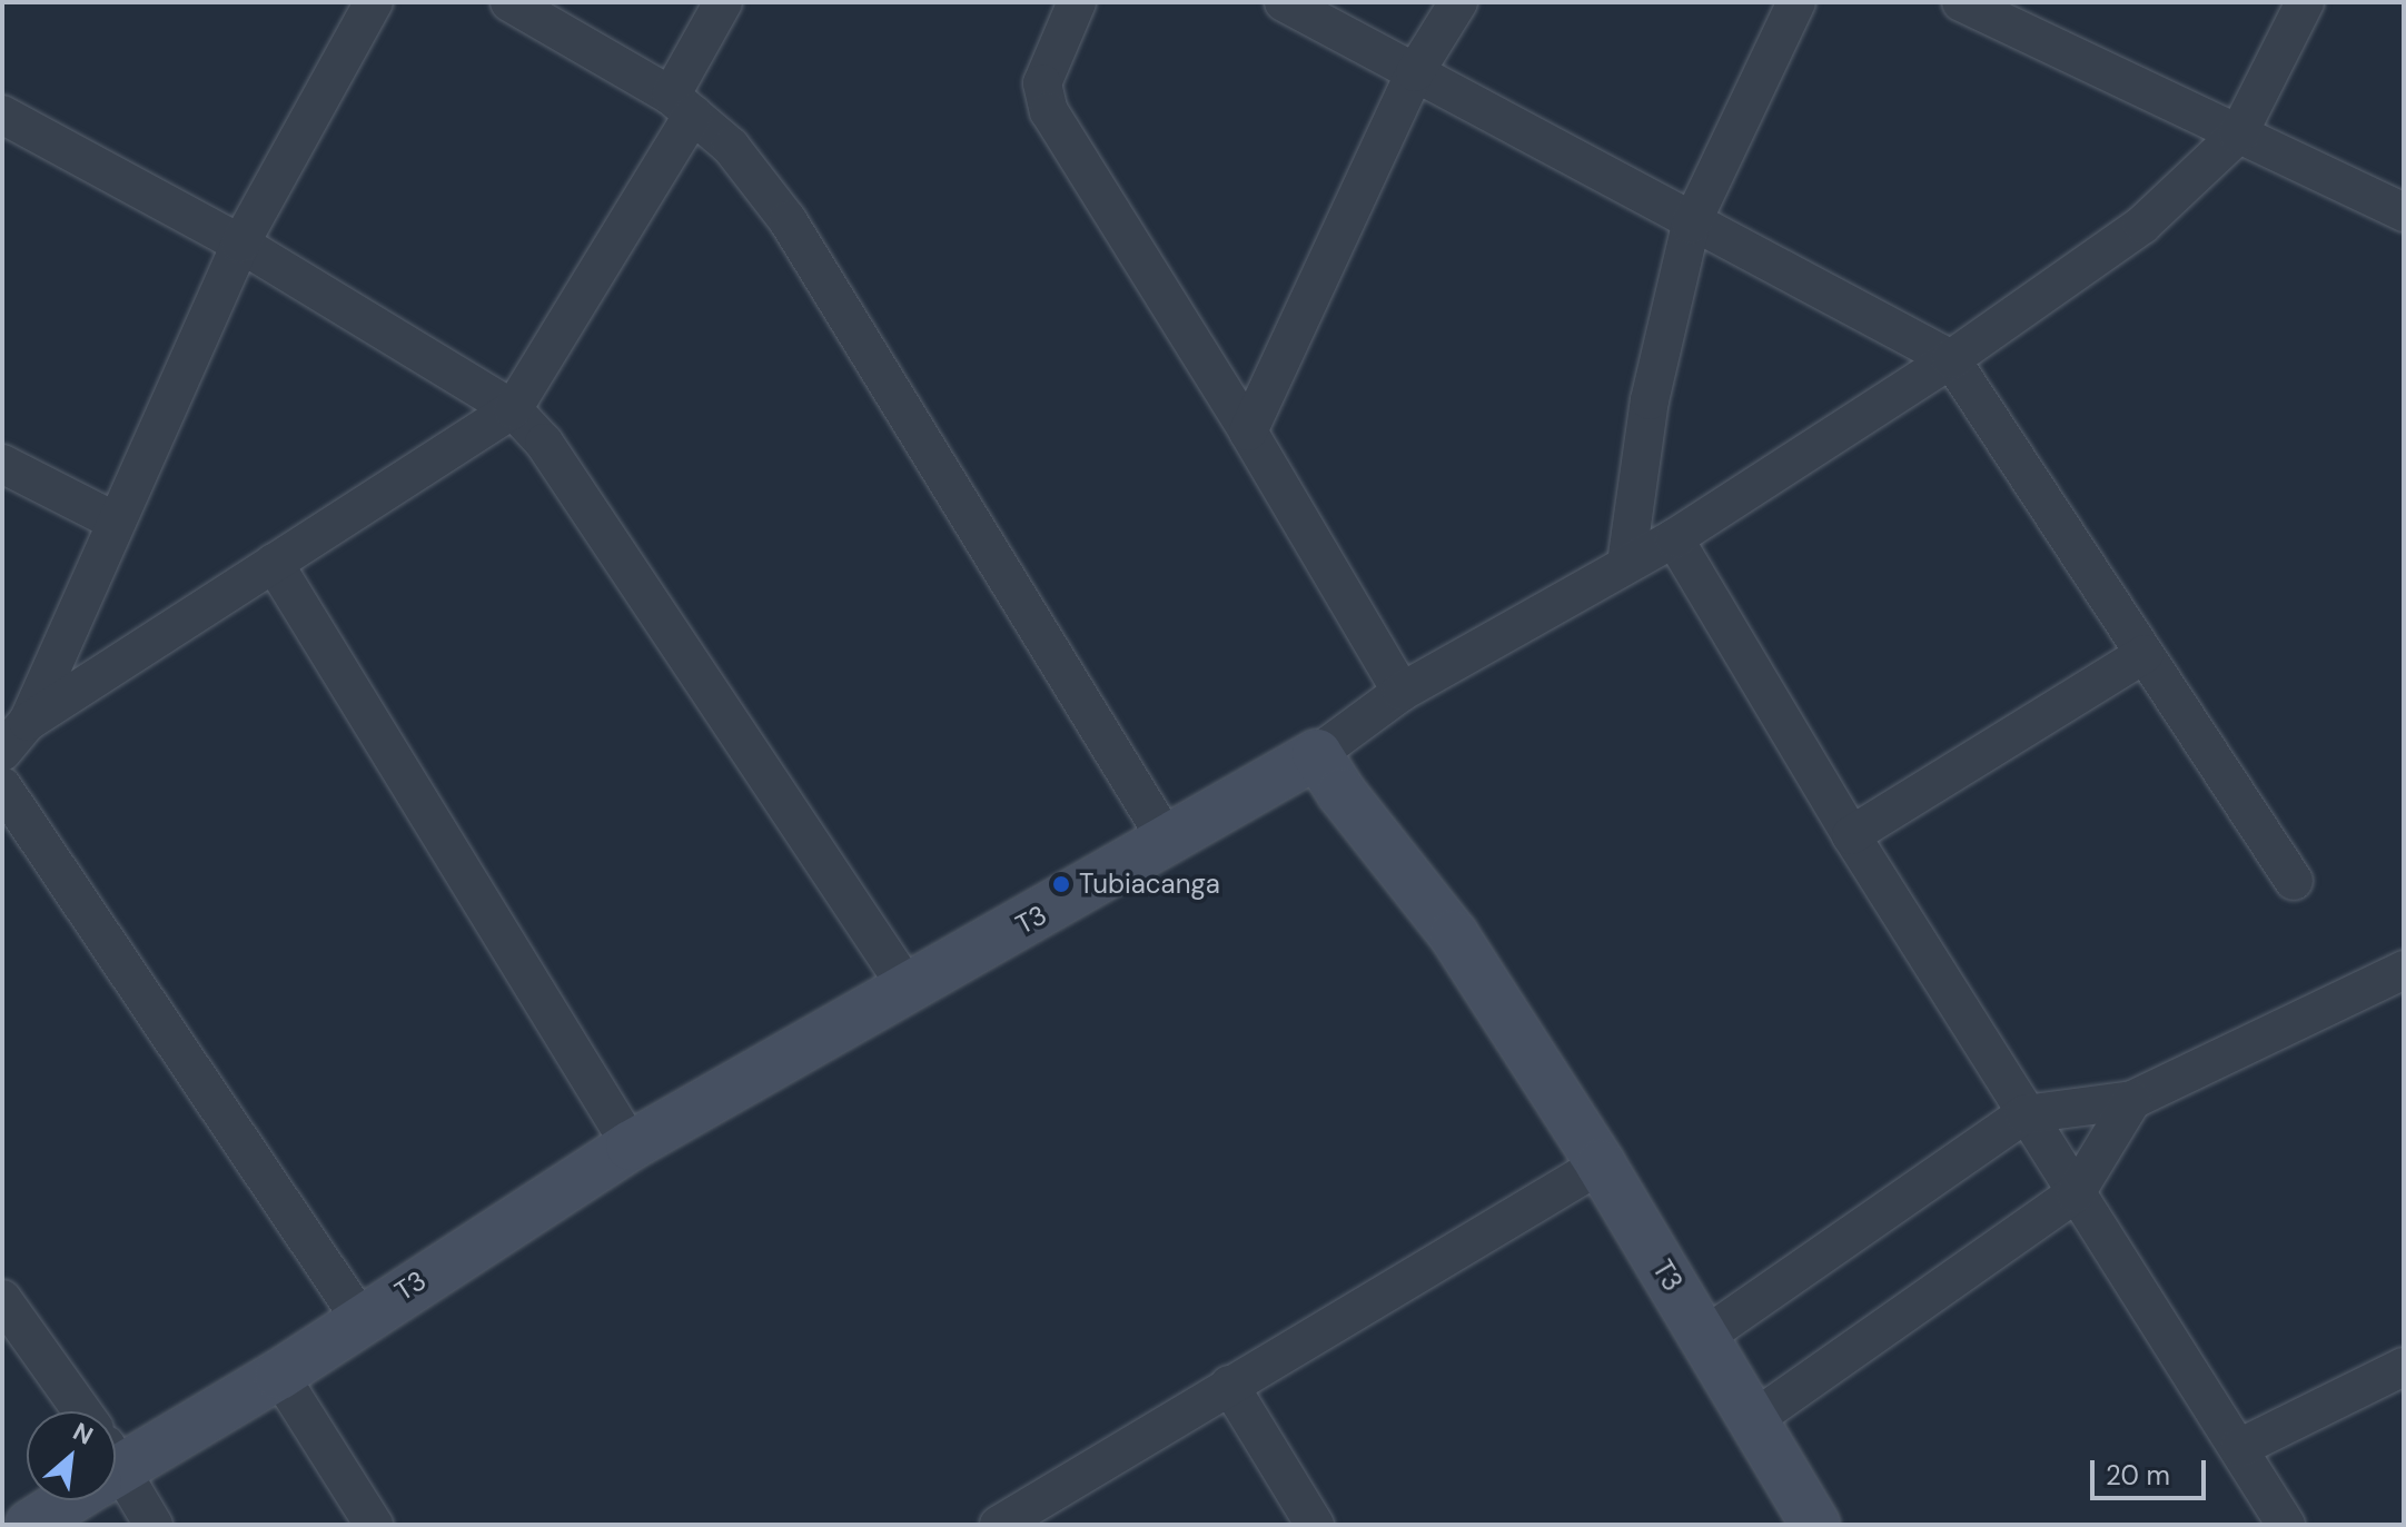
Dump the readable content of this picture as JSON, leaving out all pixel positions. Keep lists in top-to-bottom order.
{
  "streets": {
    "street": ["T3"]
  },
  "places": ["Tubiacanga"],
  "scale_bar": "20 m",
  "north": "top right"
}
